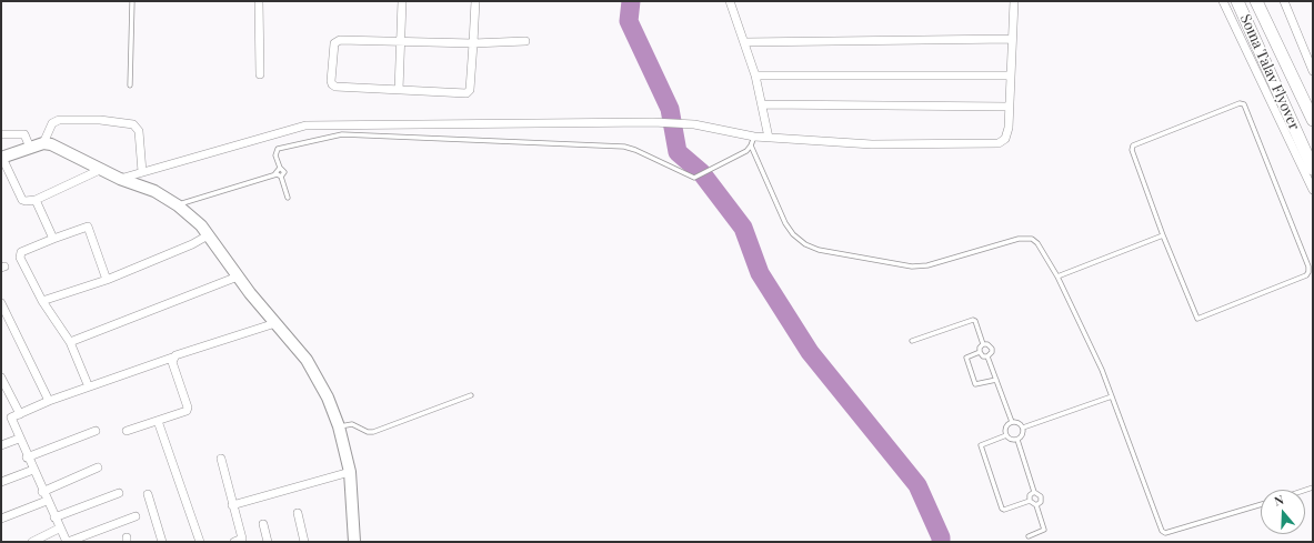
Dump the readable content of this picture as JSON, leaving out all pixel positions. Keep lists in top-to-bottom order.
{
  "streets": {
    "main road": ["Soma Talav Flyover"]
  },
  "north": "top"
}
